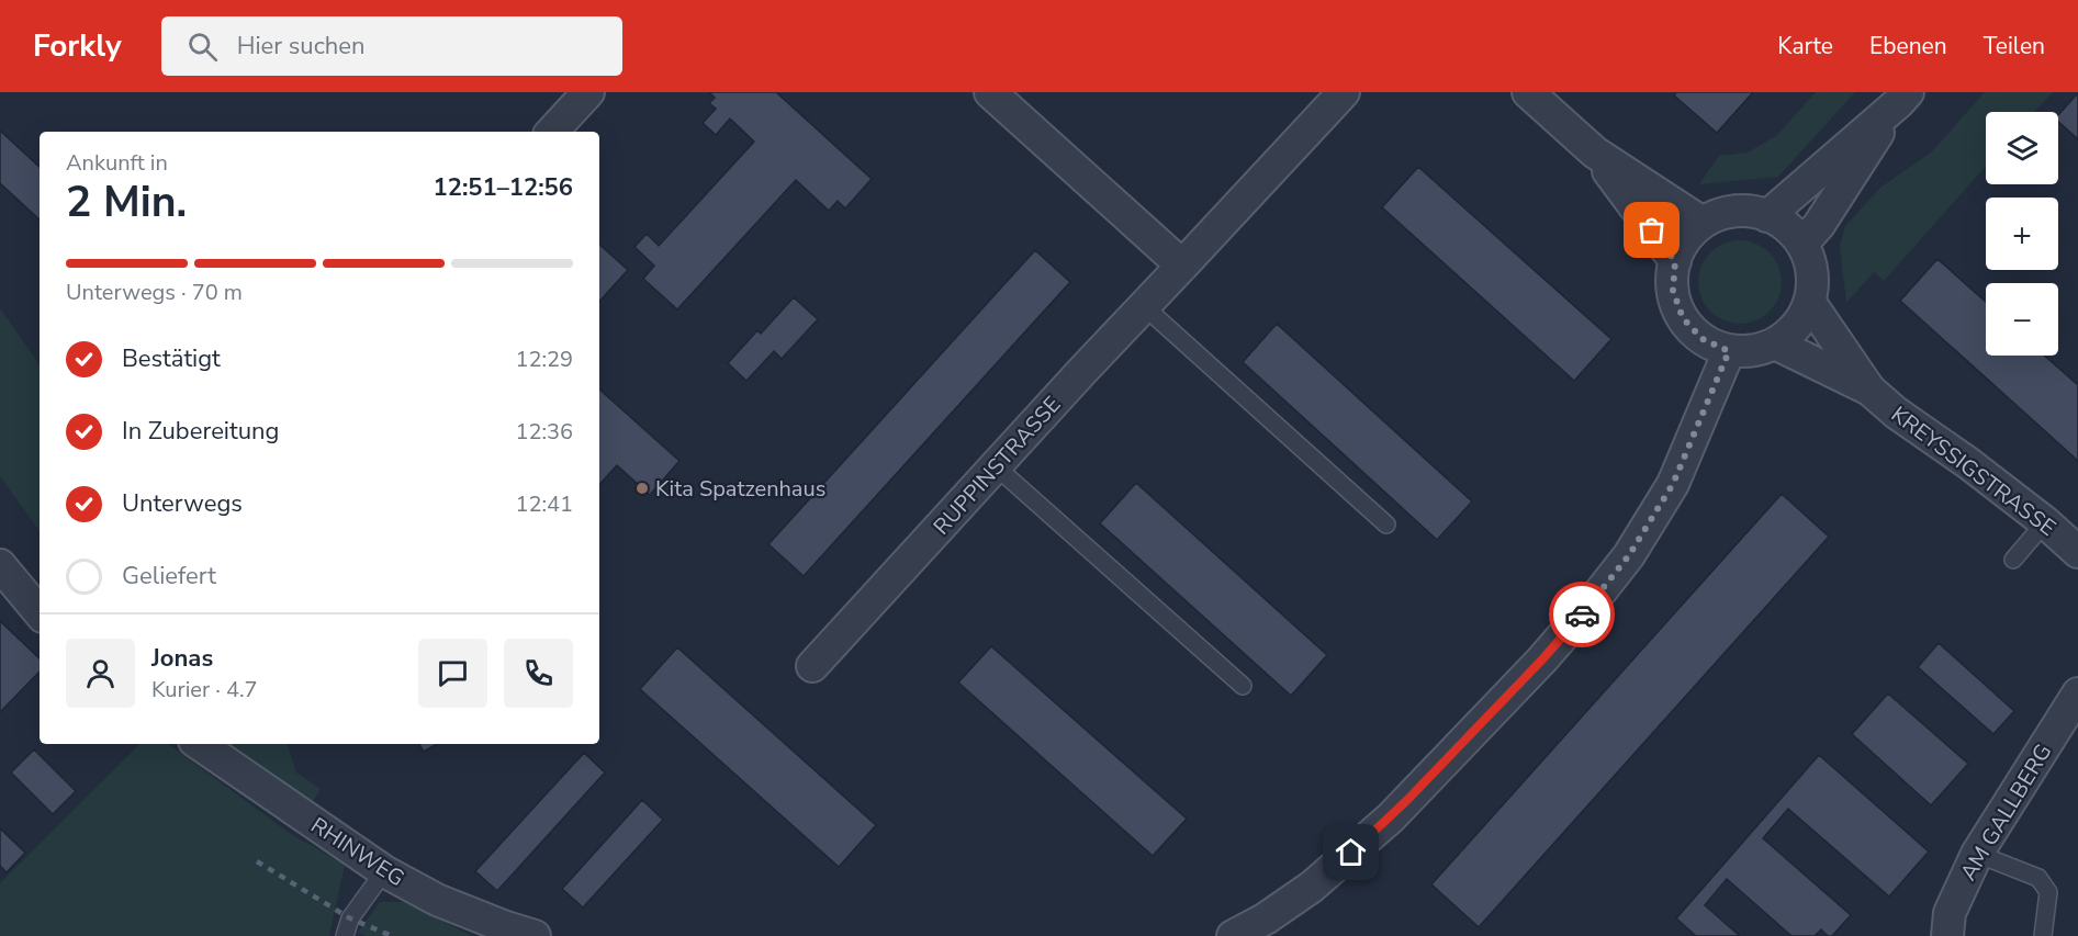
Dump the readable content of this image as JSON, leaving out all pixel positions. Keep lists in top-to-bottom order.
{
  "streets": {
    "street": [
      "RUPPINSTRASSE",
      "KREYSSIGSTRASSE",
      "AM GALLBERG",
      "RHINWEG"
    ]
  },
  "places": ["Kita Spatzenhaus"],
  "page": {
    "header": "Forkly",
    "search": "Hier suchen",
    "nav": ["Karte", "Ebenen", "Teilen"],
    "map_buttons": ["+", "−"],
    "heading": ["2 Min.", "Ankunft in", "12:51–12:56"],
    "panel": ["Jonas", "Kurier · 4.7"],
    "bar": "Unterwegs · 70 m",
    "list": [
      ["Bestätigt", "12:29"],
      ["In Zubereitung", "12:36"],
      ["Unterwegs", "12:41"],
      "Geliefert"
    ]
  }
}
